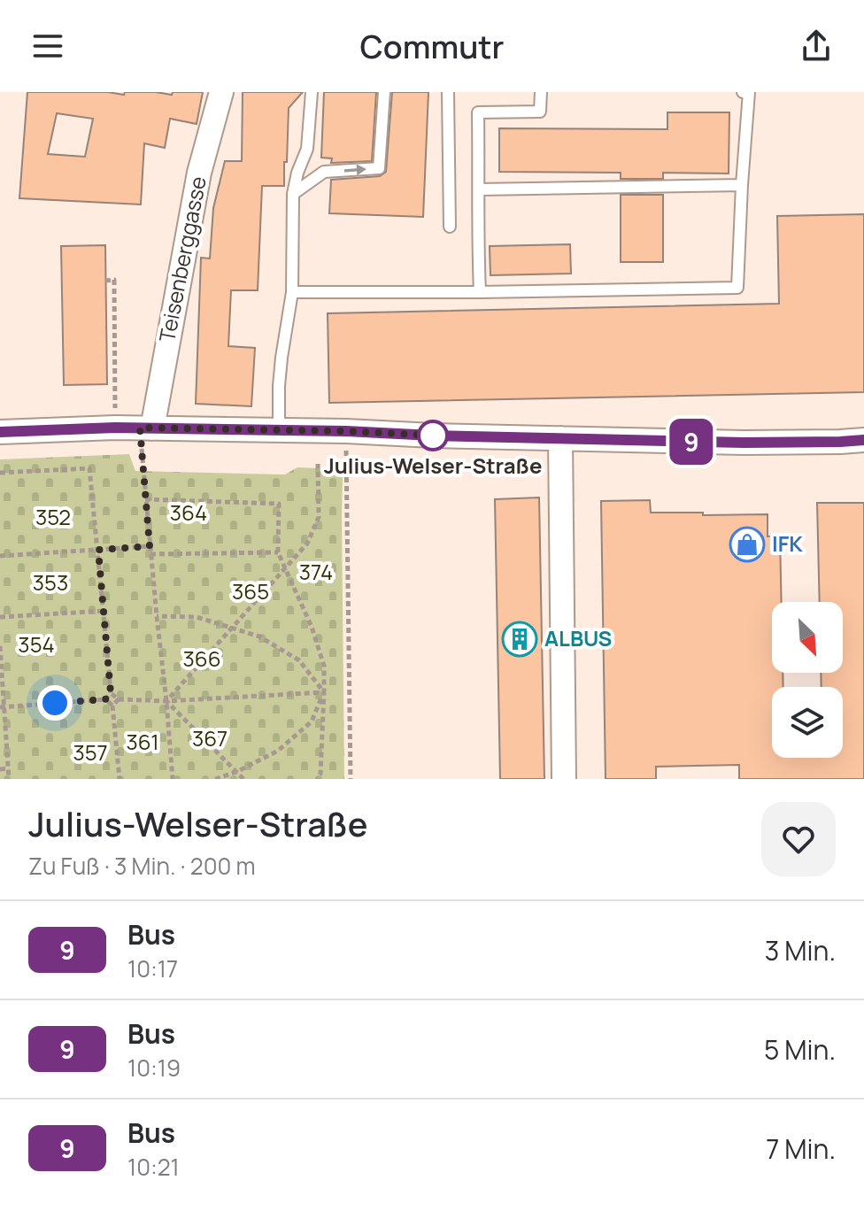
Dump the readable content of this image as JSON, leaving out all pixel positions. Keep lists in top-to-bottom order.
{
  "streets": {
    "street": ["Teisenberggasse"]
  },
  "parks": [
    "364",
    "352",
    "374",
    "353",
    "365",
    "354",
    "366",
    "367",
    "361",
    "357"
  ],
  "places": {
    "other": ["Julius-Welser-Straße"],
    "shop": ["IFK"],
    "building": ["ALBUS"]
  },
  "lines": ["bus line 9"],
  "north": "bottom right",
  "page": {
    "header": "Commutr",
    "on_map": "9",
    "heading": ["Julius-Welser-Straße", "Zu Fuß · 3 Min. · 200 m"],
    "list": [
      {
        "mark": "9",
        "name": "Bus",
        "note": "10:17",
        "value": "3 Min."
      },
      {
        "mark": "9",
        "name": "Bus",
        "note": "10:19",
        "value": "5 Min."
      },
      {
        "mark": "9",
        "name": "Bus",
        "note": "10:21",
        "value": "7 Min."
      }
    ]
  }
}
